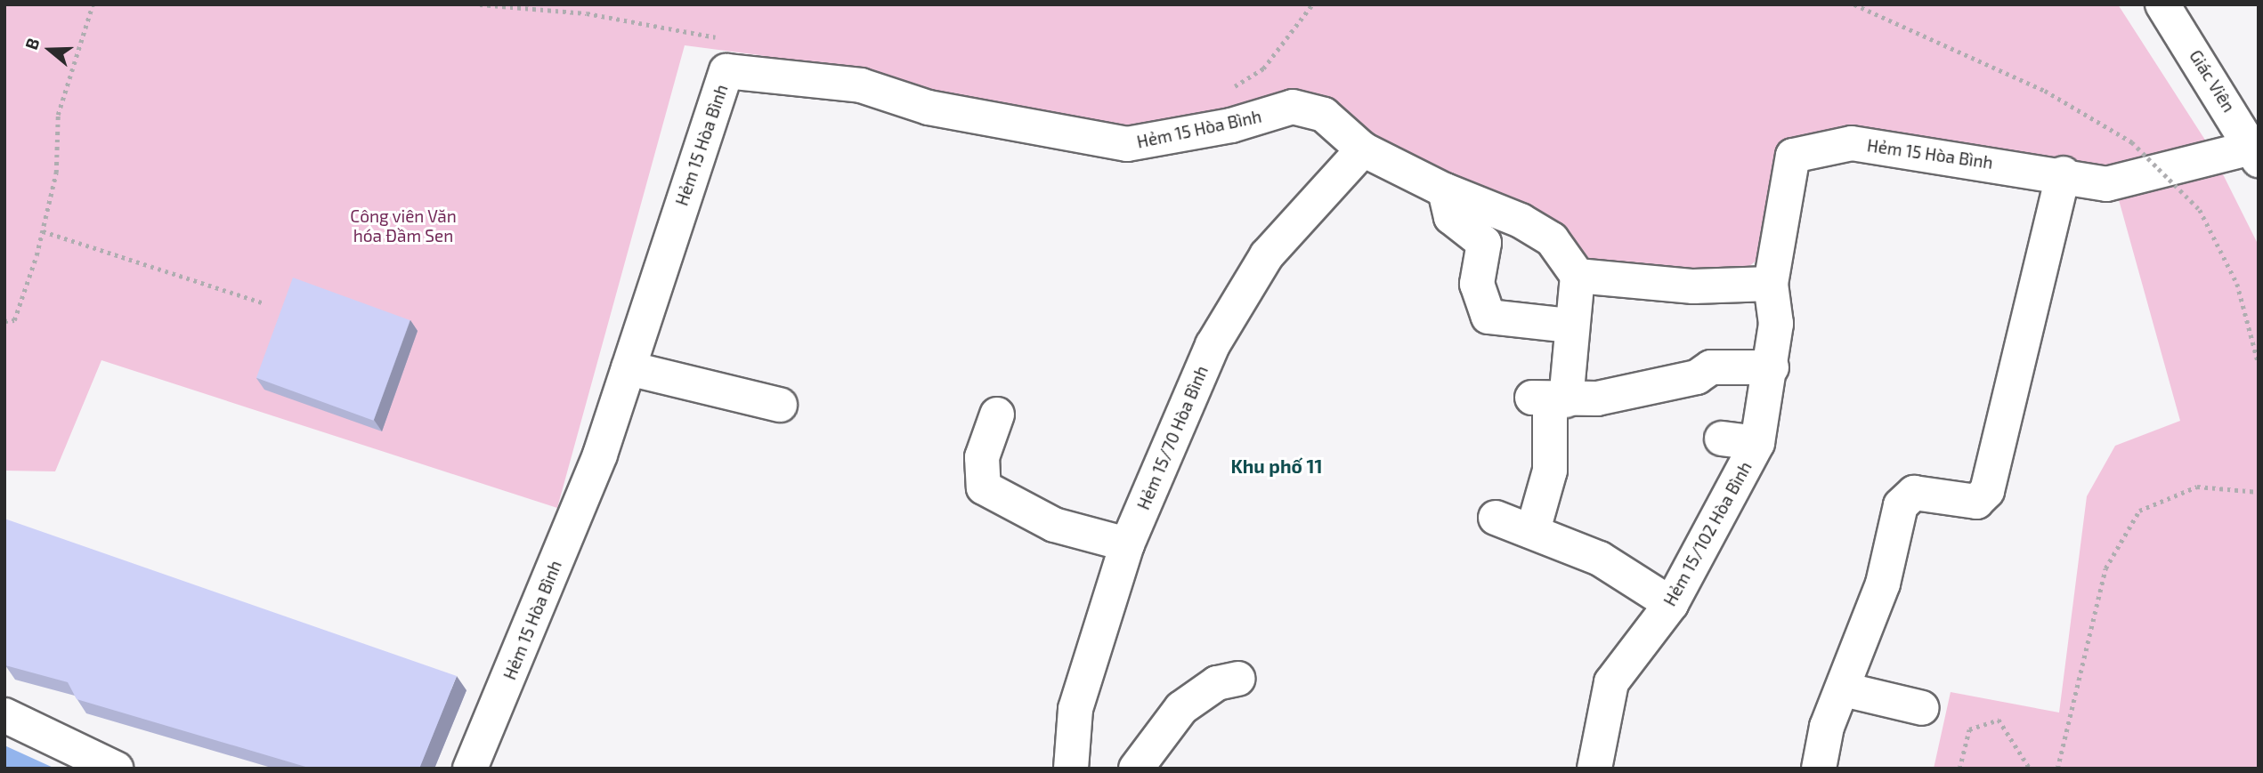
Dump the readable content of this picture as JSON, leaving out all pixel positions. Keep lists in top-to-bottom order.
{
  "streets": {
    "street": [
      "Giác Viên",
      "Hẻm 15 Hòa Bình",
      "Hẻm 15/70 Hòa Bình",
      "Hẻm 15/102 Hòa Bình"
    ]
  },
  "crossings": [
    ["Giác Viên", "Hẻm 15 Hòa Bình"],
    ["Hẻm 15 Hòa Bình", "Hẻm 15/70 Hòa Bình"],
    ["Hẻm 15 Hòa Bình", "Hẻm 15/102 Hòa Bình"]
  ],
  "districts": ["Khu phố 11"],
  "parks": ["Công viên Văn hóa Đầm Sen"],
  "north": "left"
}
